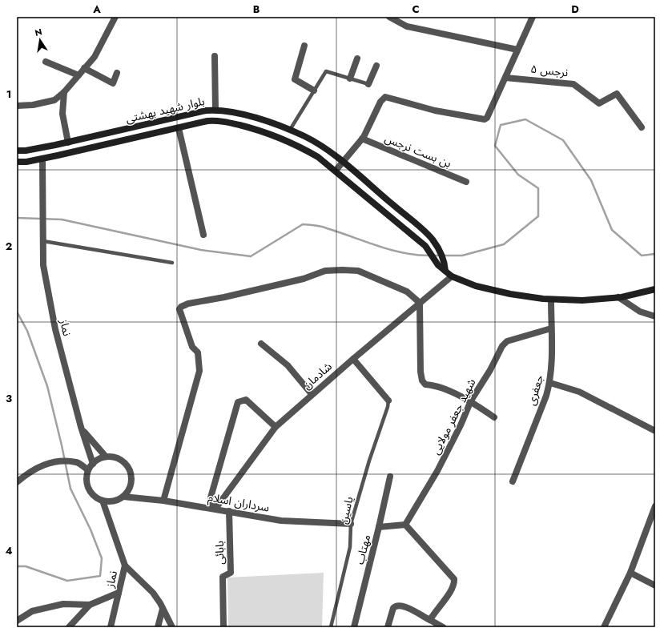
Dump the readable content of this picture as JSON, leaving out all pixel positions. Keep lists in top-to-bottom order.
{
  "streets": {
    "main road": ["بلوار شهید بهشتی"],
    "street": [
      "نرجس ۵",
      "بن بست نرجس",
      "نماز",
      "شادمان",
      "جعفری",
      "شهید جعفر مولایی",
      "سرداران اسلام",
      "مهتاب",
      "بابائی"
    ],
    "lane": ["یاسین"]
  },
  "crossings": [
    ["بلوار شهید بهشتی", "نماز"],
    ["نماز", "سرداران اسلام"],
    ["شادمان", "سرداران اسلام"],
    ["جعفری", "شهید جعفر مولایی"],
    ["سرداران اسلام", "یاسین"],
    ["سرداران اسلام", "بابائی"]
  ],
  "north": "top",
  "grid": {
    "columns": [
      "A",
      "B",
      "C",
      "D"
    ],
    "rows": [
      "1",
      "2",
      "3",
      "4"
    ]
  }
}
